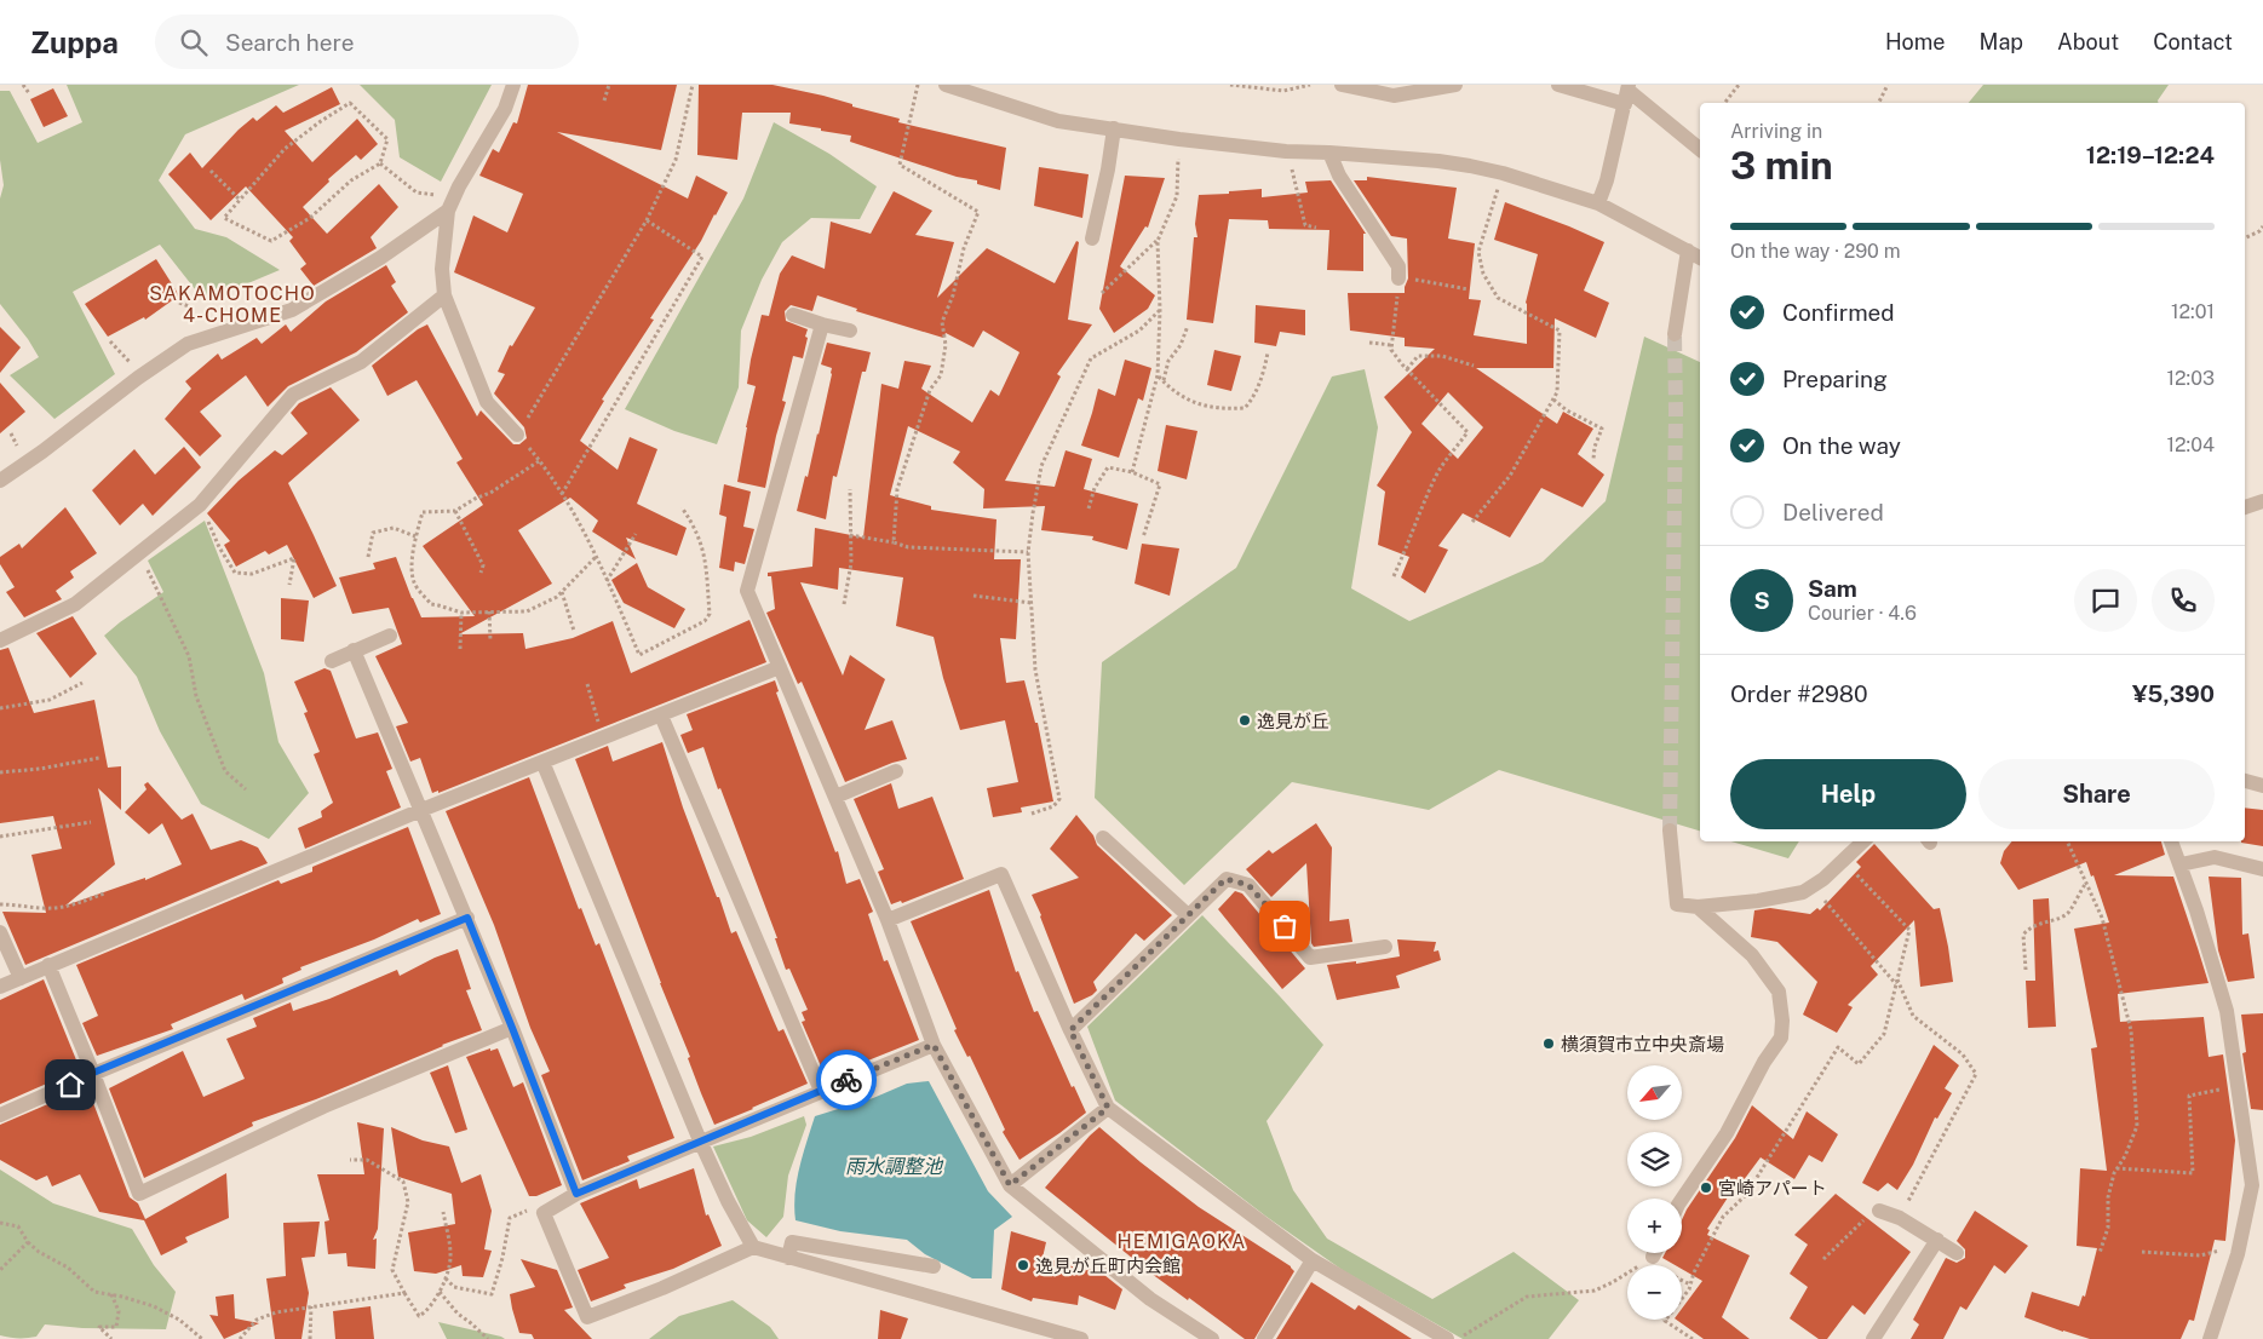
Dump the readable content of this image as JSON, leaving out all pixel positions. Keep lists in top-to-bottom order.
{
  "districts": ["SAKAMOTOCHO 4-CHOME", "HEMIGAOKA"],
  "water": ["雨水調整池"],
  "places": [
    "逸見が丘",
    "横須賀市立中央斎場",
    "宮崎アパート",
    "逸見が丘町内会館"
  ],
  "north": "bottom left",
  "page": {
    "header": "Zuppa",
    "search": "Search here",
    "nav": [
      "Home",
      "Map",
      "About",
      "Contact"
    ],
    "heading": ["3 min", "Arriving in", "12:19–12:24"],
    "panel": [
      "Sam",
      "Courier · 4.6",
      "Order #2980",
      "¥5,390"
    ],
    "bar": "On the way · 290 m",
    "list": [
      ["Confirmed", "12:01"],
      ["Preparing", "12:03"],
      ["On the way", "12:04"],
      "Delivered"
    ],
    "round": "S",
    "buttons": ["Help", "Share"],
    "map_buttons": ["+", "−"]
  }
}
